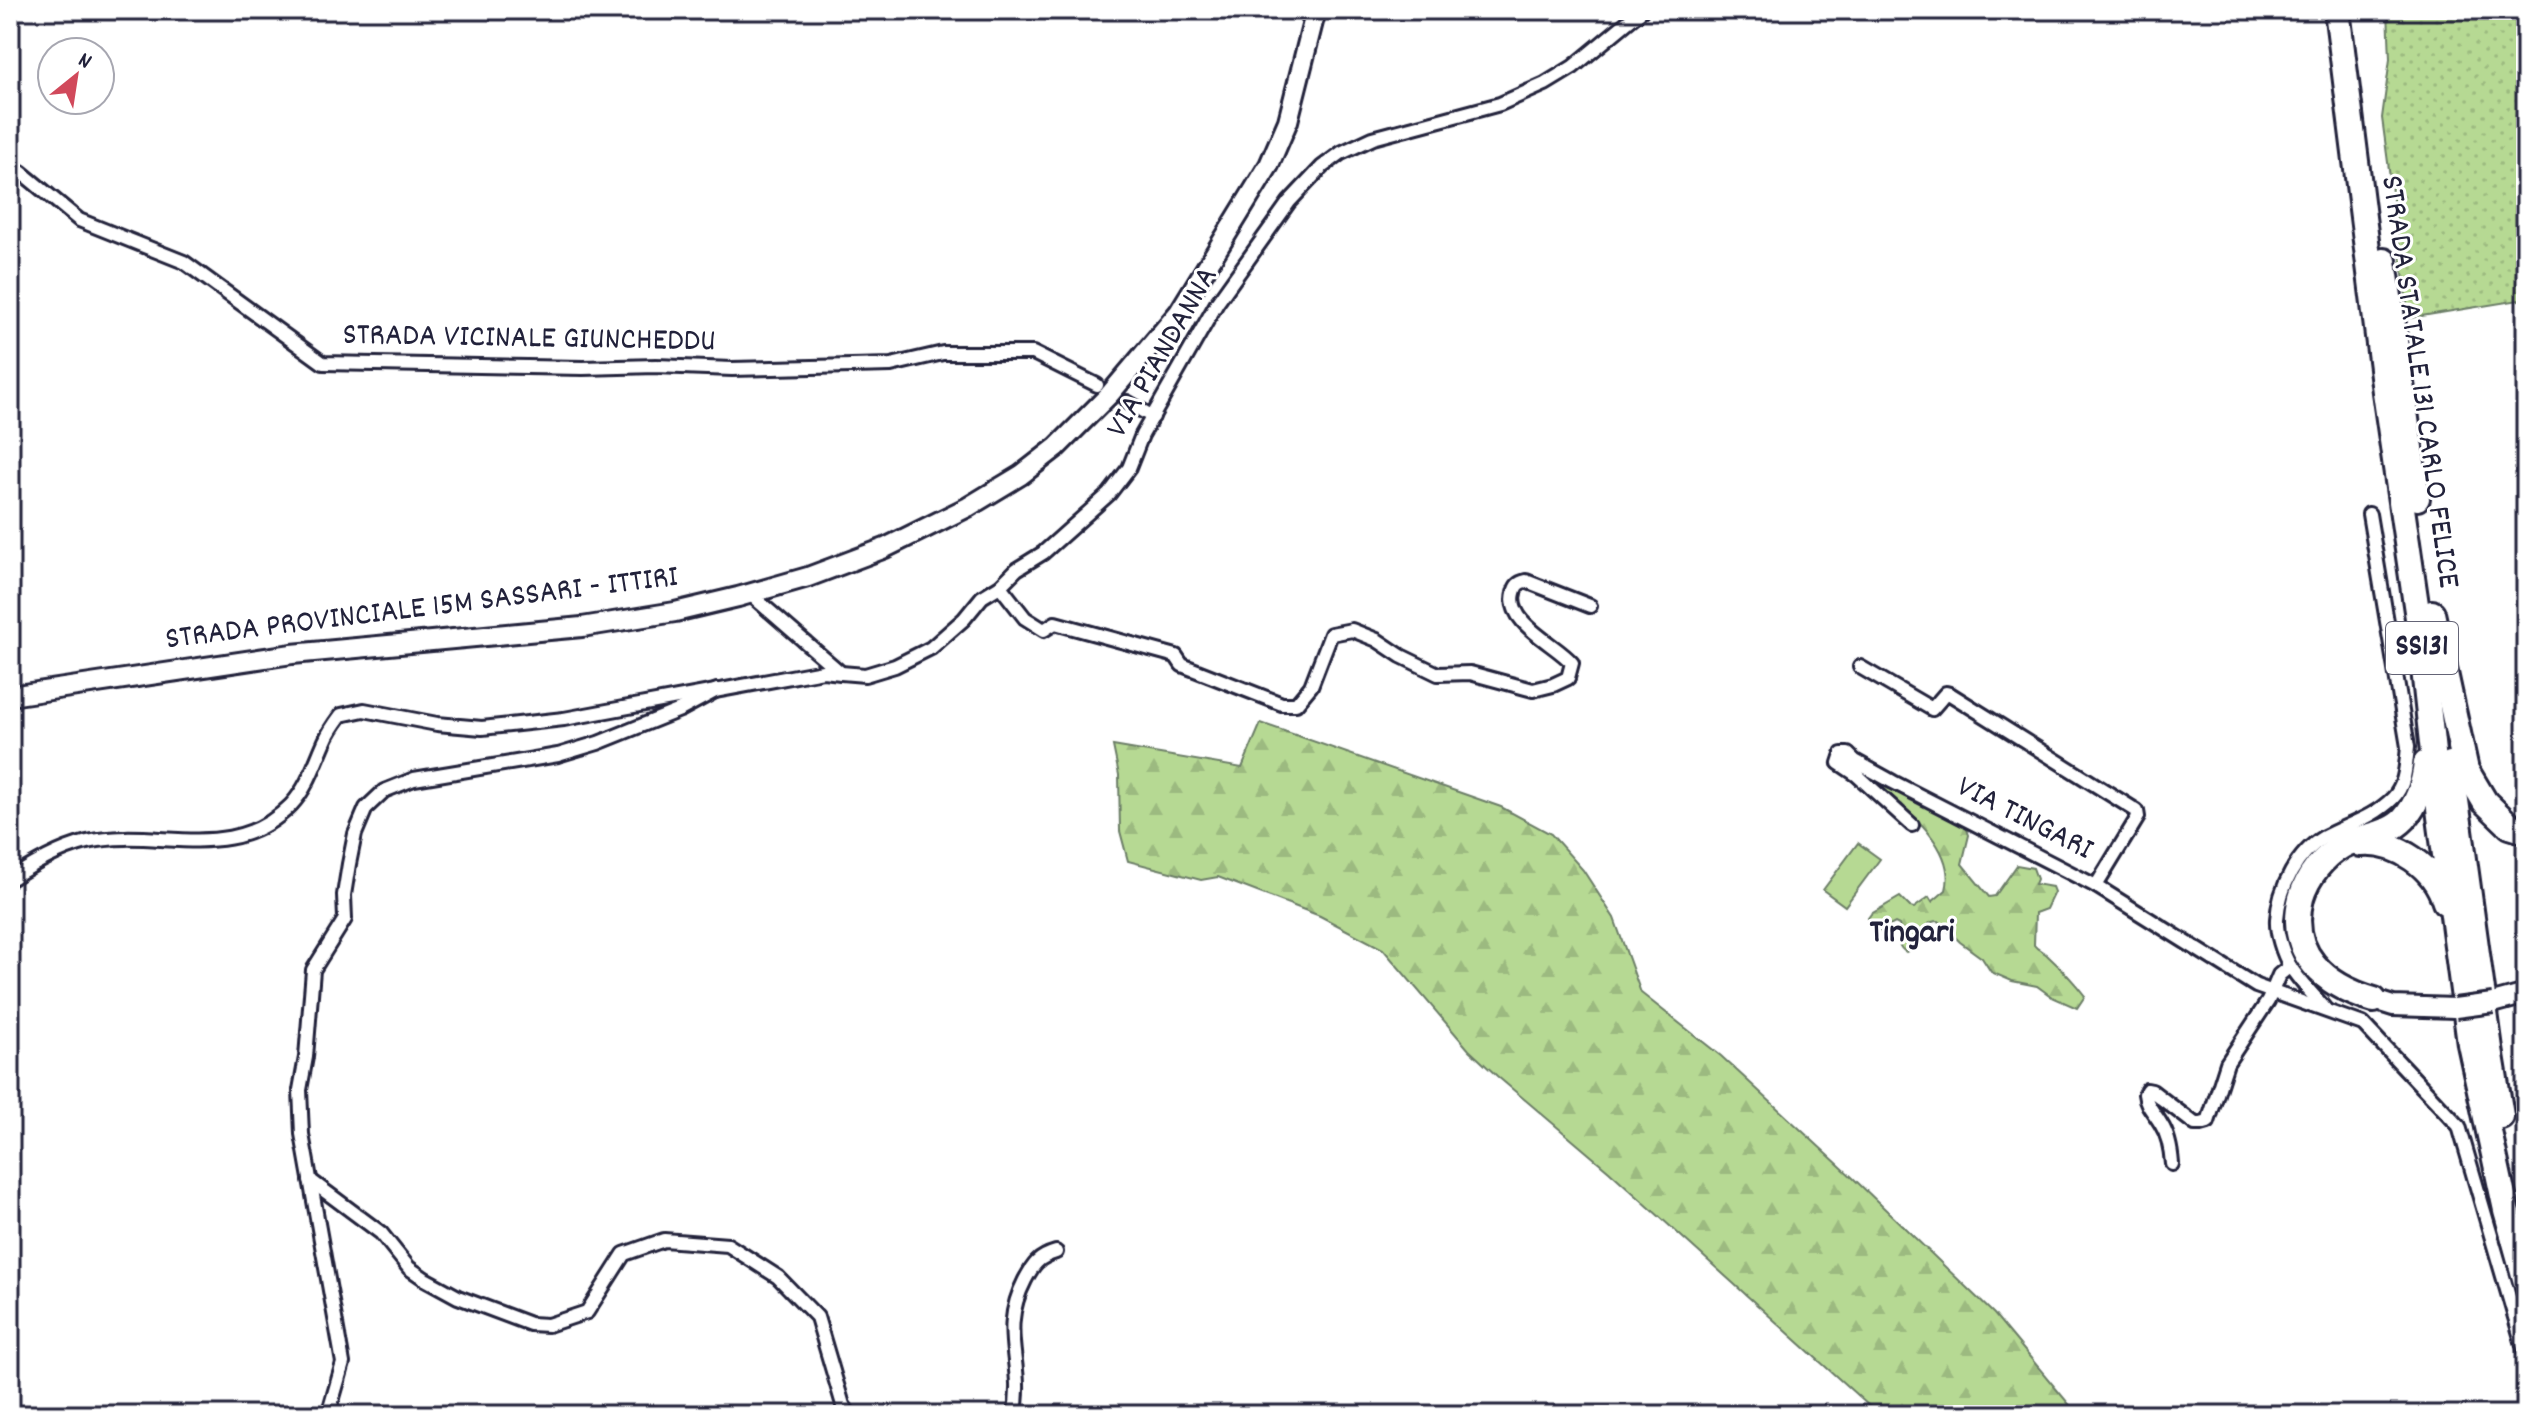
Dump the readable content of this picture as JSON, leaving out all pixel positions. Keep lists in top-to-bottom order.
{
  "streets": {
    "highway": ["STRADA STATALE 131 CARLO FELICE", "SS131"],
    "main road": ["STRADA PROVINCIALE 15M SASSARI - ITTIRI"],
    "street": ["STRADA VICINALE GIUNCHEDDU", "VIA PIANDANNA", "VIA TINGARI"]
  },
  "districts": ["Tingari"],
  "north": "top right"
}
